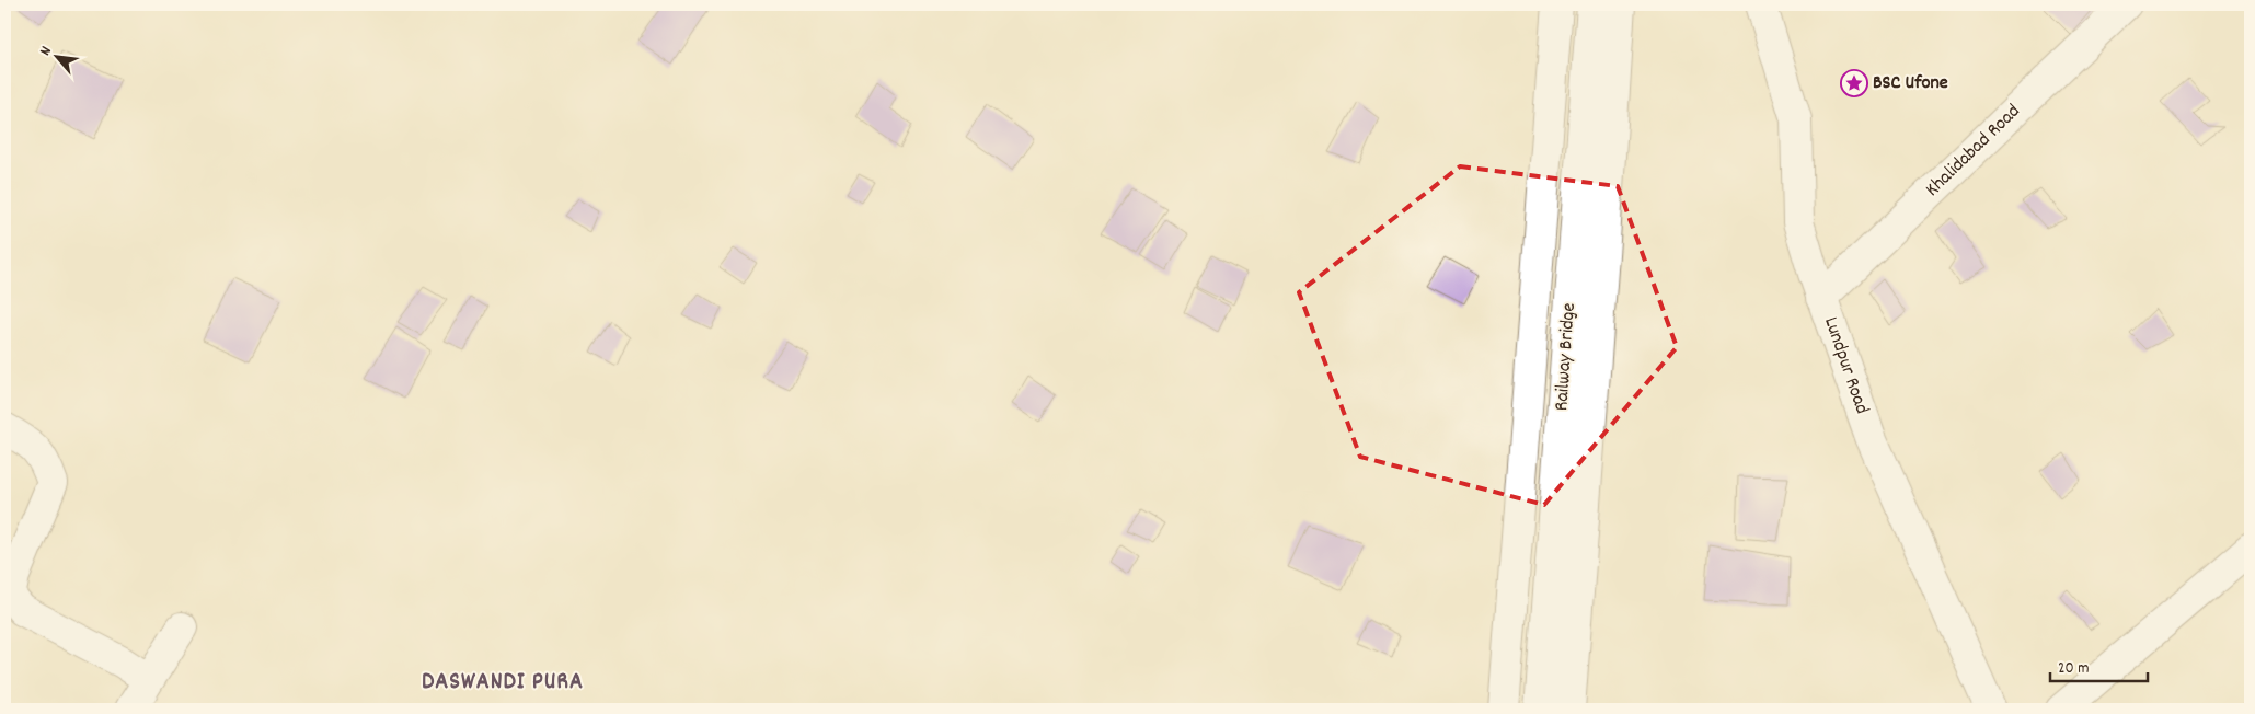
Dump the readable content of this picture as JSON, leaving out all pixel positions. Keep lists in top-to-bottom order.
{
  "streets": {
    "main road": ["Khalidabad Road", "Railway Bridge", "Lundpur Road"]
  },
  "crossings": [
    ["Khalidabad Road", "Lundpur Road"]
  ],
  "districts": ["DASWANDI PURA"],
  "places": {
    "place": ["BSC Ufone"]
  },
  "scale_bar": "20 m",
  "north": "top left"
}
